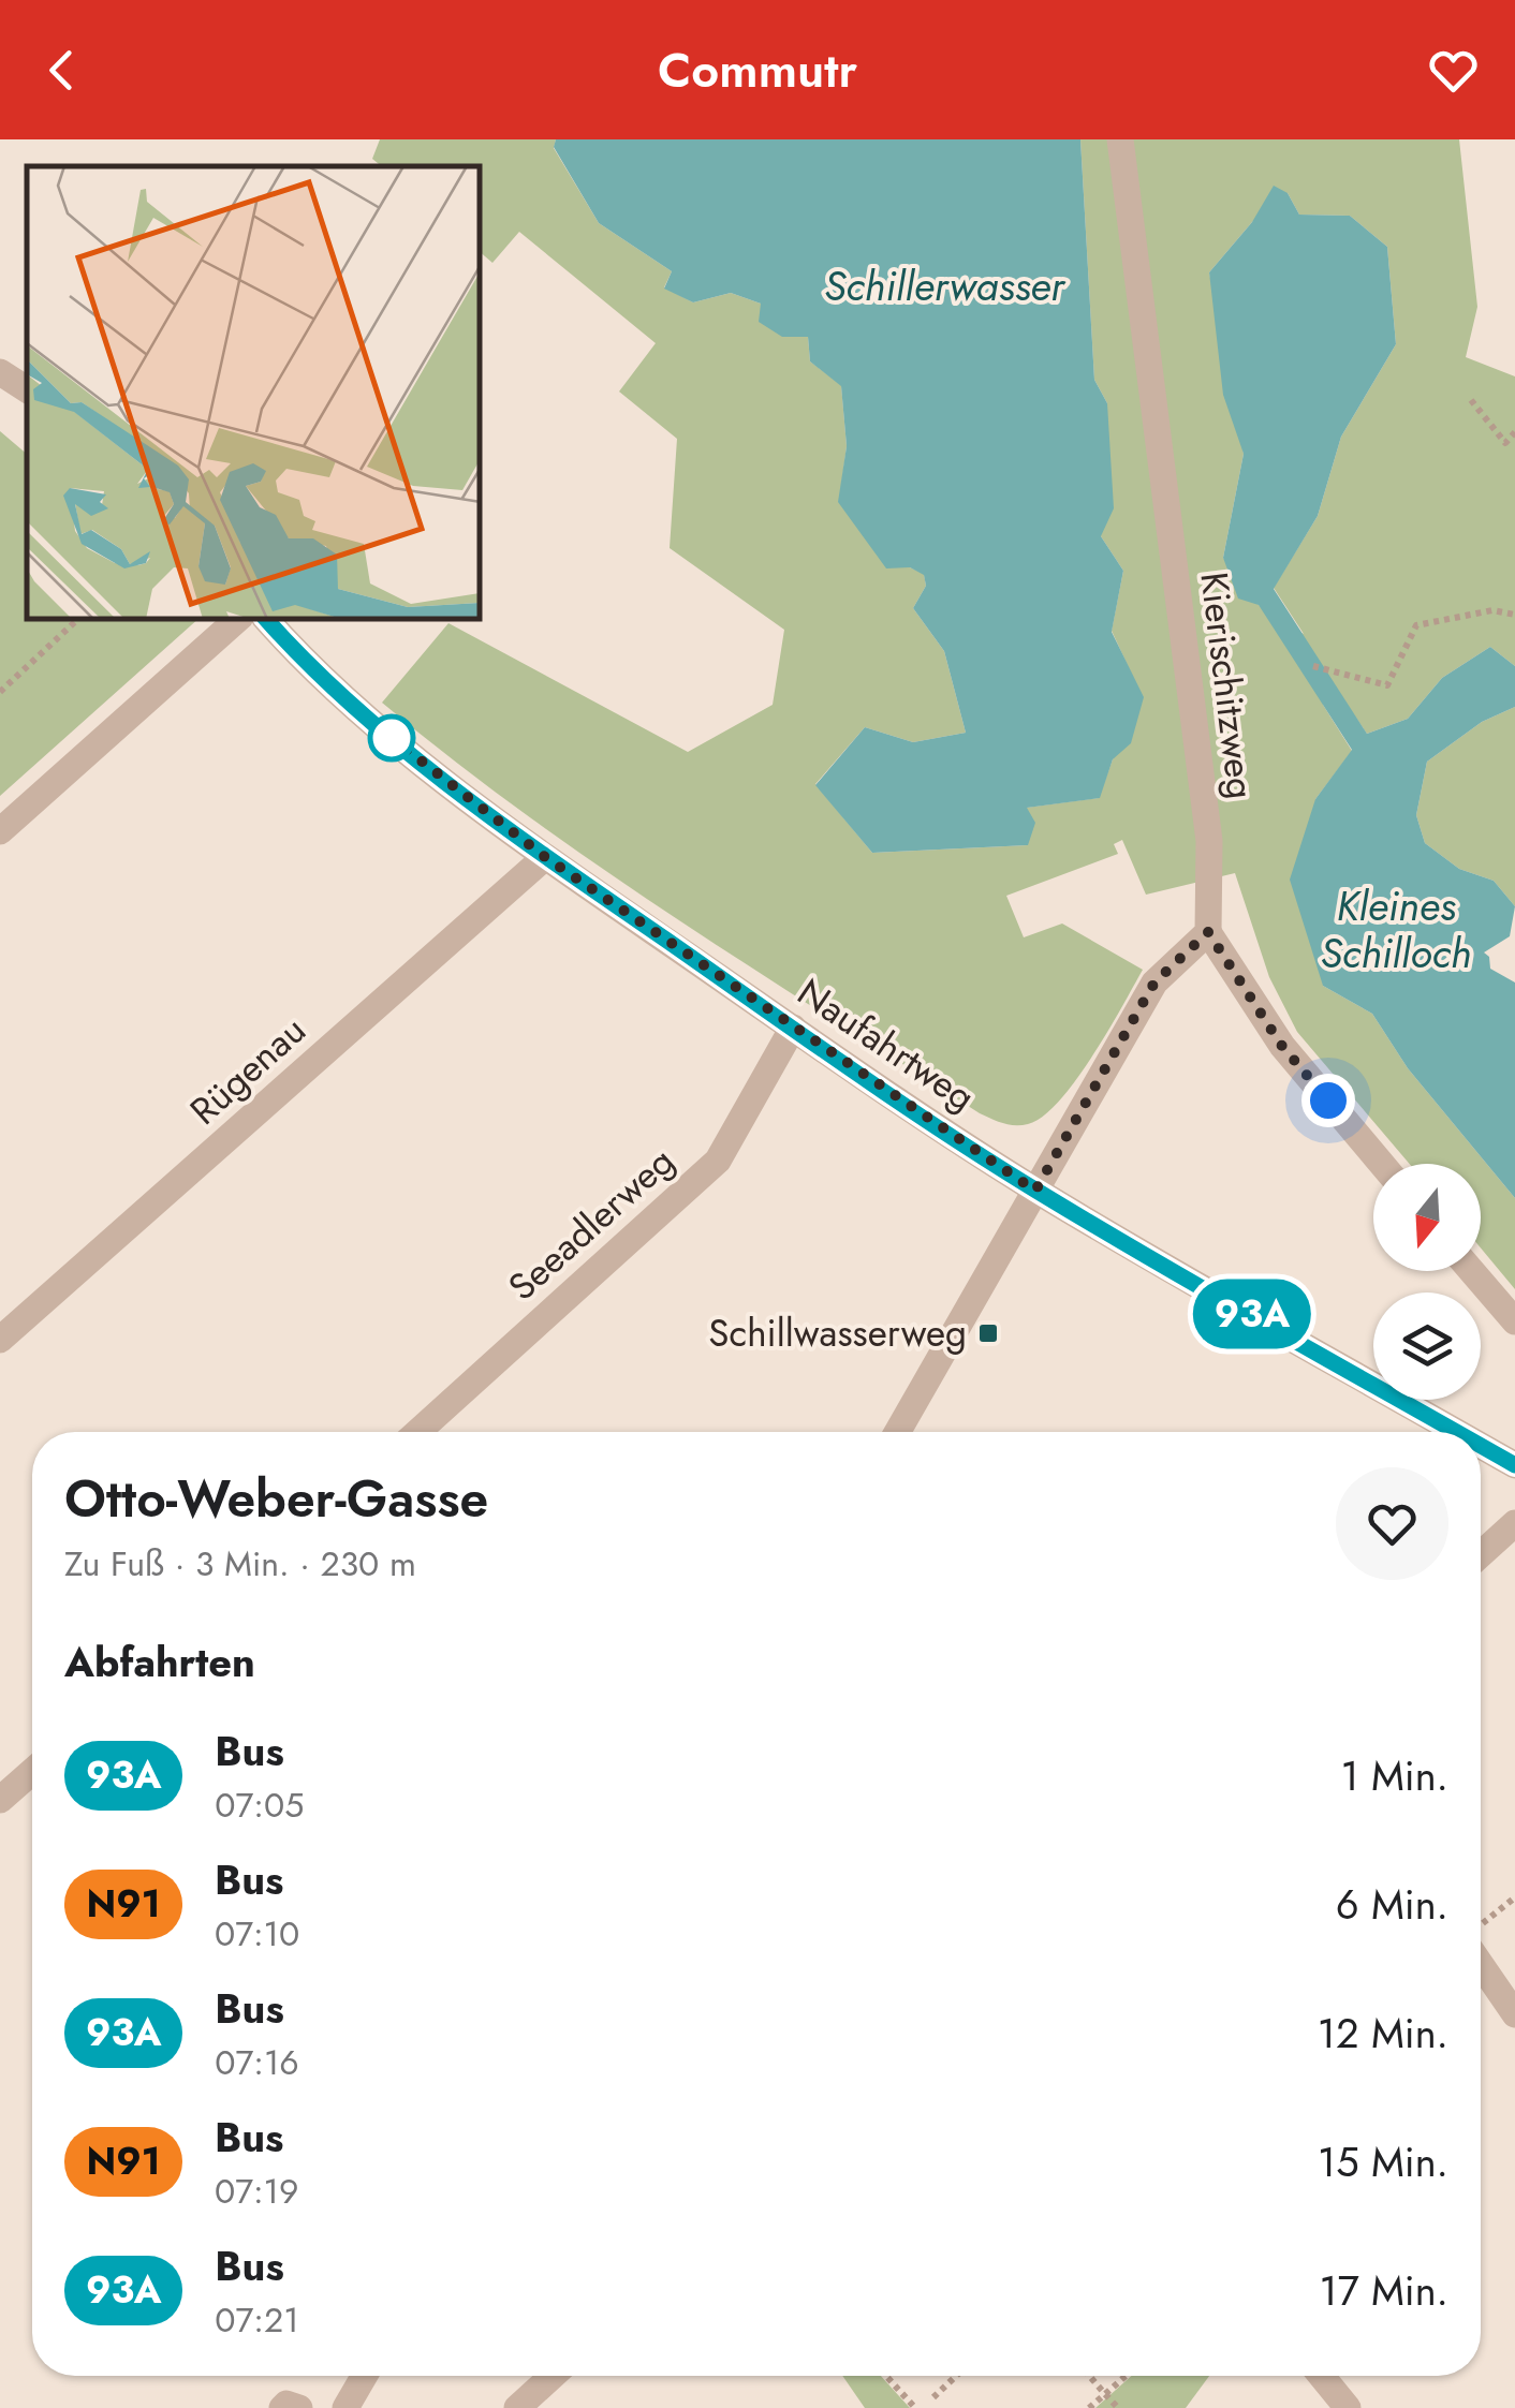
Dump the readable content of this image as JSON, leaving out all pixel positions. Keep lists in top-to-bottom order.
{
  "streets": {
    "street": [
      "Kierischitzweg",
      "Naufahrtweg",
      "Rügenau",
      "Seeadlerweg"
    ]
  },
  "crossings": [
    ["Naufahrtweg", "Rügenau"],
    ["Naufahrtweg", "Seeadlerweg"]
  ],
  "water": ["Schillerwasser", "Kleines Schilloch"],
  "places": {
    "transit": ["Schillwasserweg"]
  },
  "lines": ["bus line 93A"],
  "north": "bottom",
  "page": {
    "header": "Commutr",
    "on_map": "93A",
    "heading": [
      ["Otto-Weber-Gasse", "Zu Fuß · 3 Min. · 230 m"],
      "Abfahrten"
    ],
    "list": [
      {
        "mark": "93A",
        "name": "Bus",
        "note": "07:05",
        "value": "1 Min."
      },
      {
        "mark": "N91",
        "name": "Bus",
        "note": "07:10",
        "value": "6 Min."
      },
      {
        "mark": "93A",
        "name": "Bus",
        "note": "07:16",
        "value": "12 Min."
      },
      {
        "mark": "N91",
        "name": "Bus",
        "note": "07:19",
        "value": "15 Min."
      },
      {
        "mark": "93A",
        "name": "Bus",
        "note": "07:21",
        "value": "17 Min."
      }
    ]
  }
}
